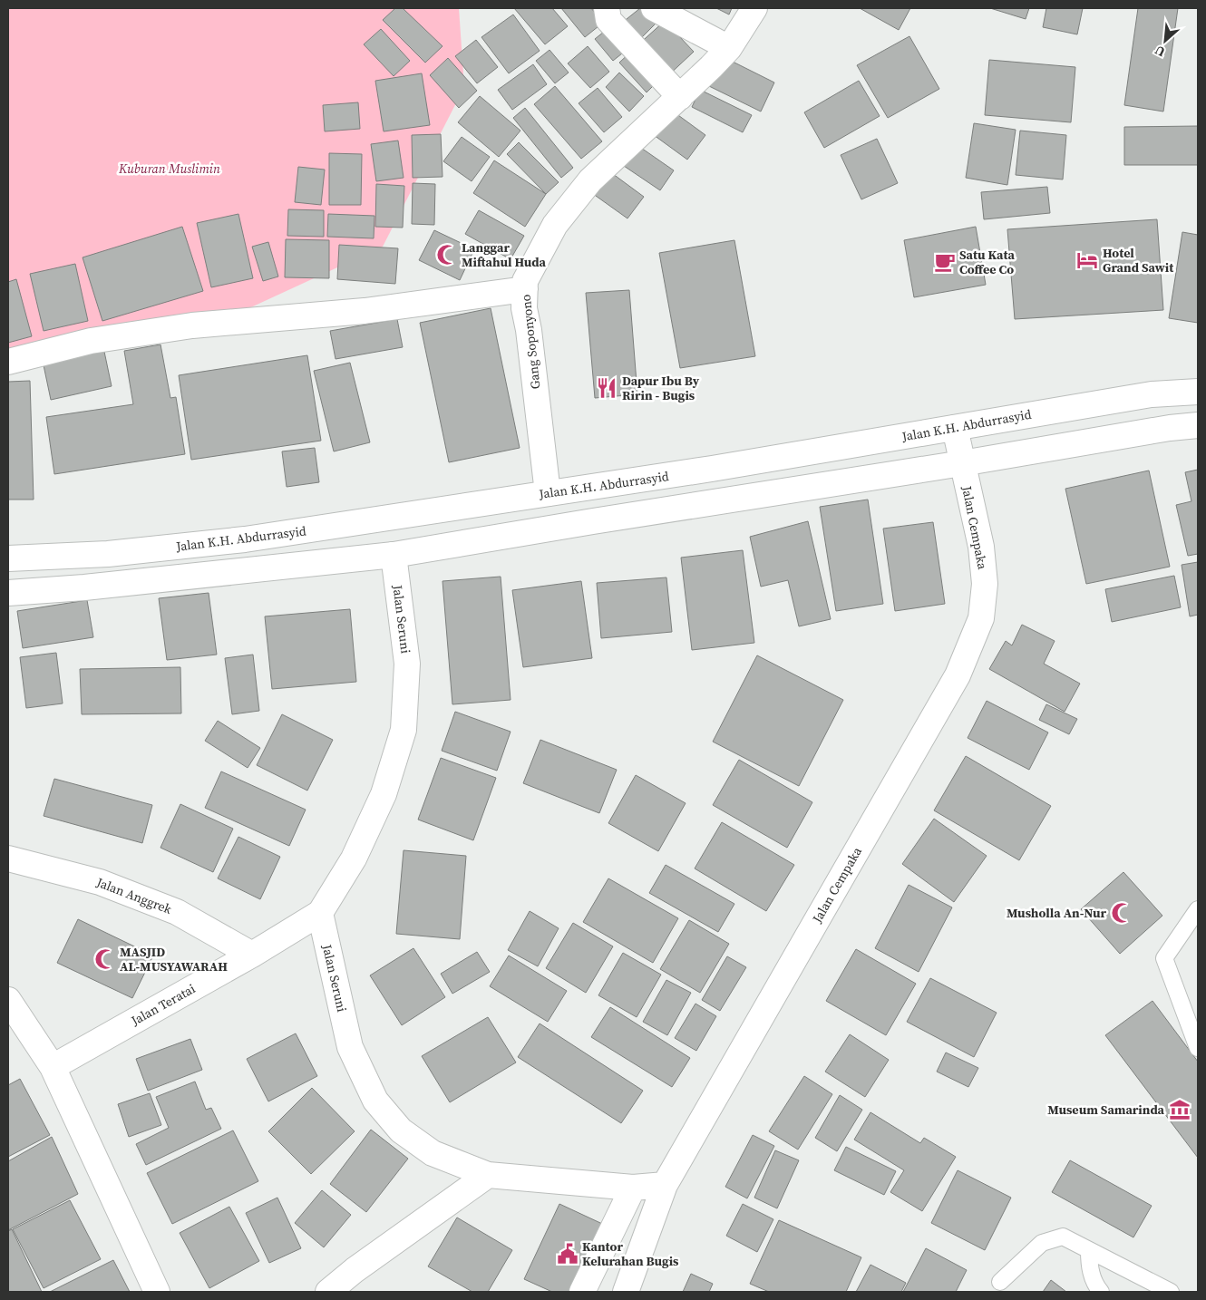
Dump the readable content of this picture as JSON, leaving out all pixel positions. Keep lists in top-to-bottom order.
{
  "streets": {
    "street": [
      "Gang Soponyono",
      "Jalan K.H. Abdurrasyid",
      "Jalan Cempaka",
      "Jalan Seruni",
      "Jalan Anggrek",
      "Jalan Teratai"
    ]
  },
  "crossings": [
    ["Gang Soponyono", "Jalan K.H. Abdurrasyid"],
    ["Jalan K.H. Abdurrasyid", "Jalan Cempaka"],
    ["Jalan Cempaka", "Jalan Seruni"],
    ["Jalan Seruni", "Jalan Teratai"],
    ["Jalan Anggrek", "Jalan Teratai"]
  ],
  "parks": ["Kuburan Muslimin"],
  "places": {
    "mosque": ["Langgar Miftahul Huda", "Musholla An-Nur", "MASJID AL-MUSYAWARAH"],
    "hotel": ["Hotel Grand Sawit"],
    "cafe": ["Satu Kata Coffee Co"],
    "restaurant": ["Dapur Ibu By Ririn - Bugis"],
    "museum": ["Museum Samarinda"],
    "public building": ["Kantor Kelurahan Bugis"]
  },
  "north": "bottom left"
}
